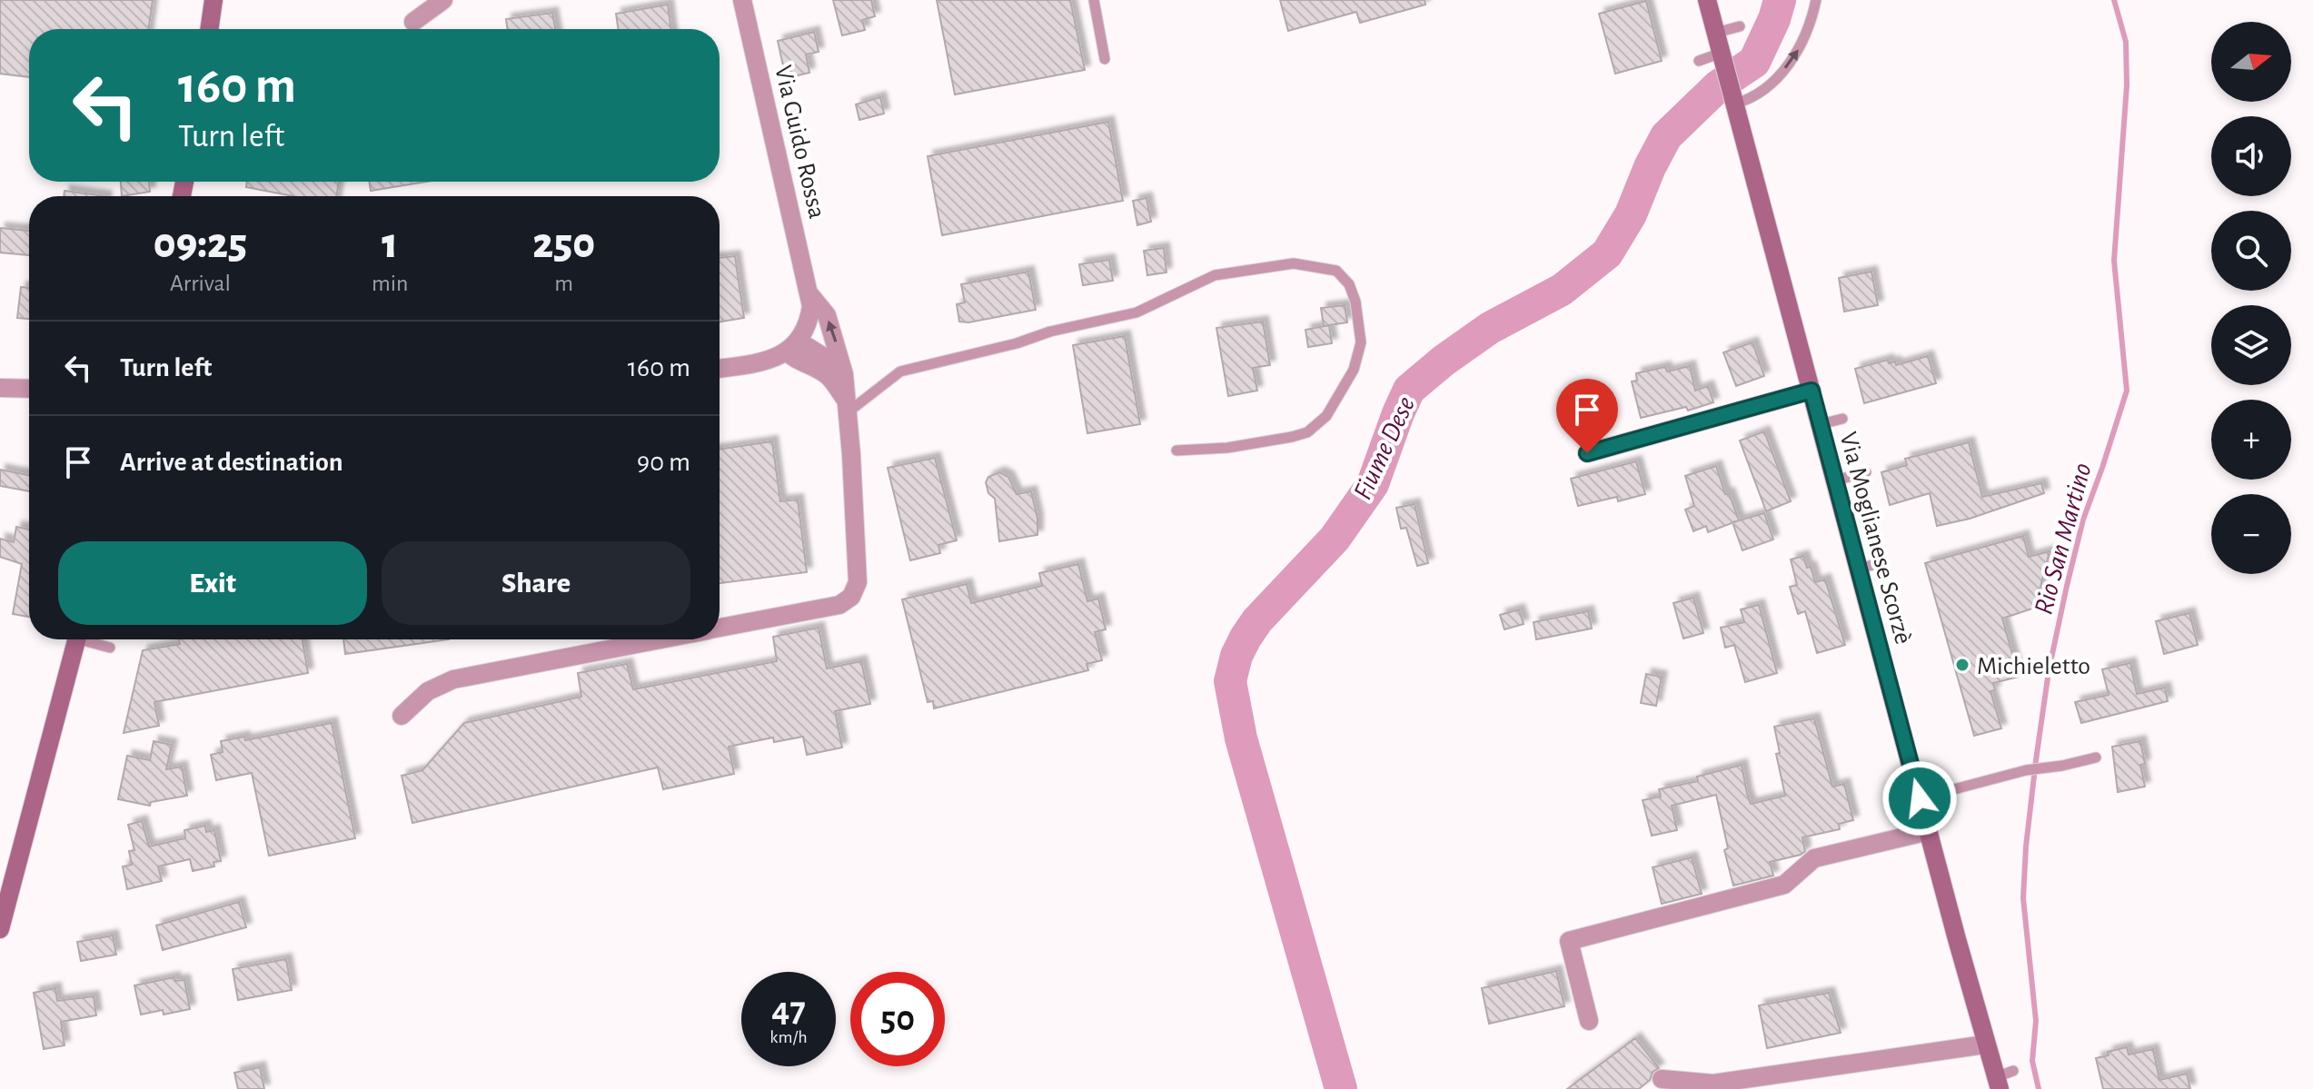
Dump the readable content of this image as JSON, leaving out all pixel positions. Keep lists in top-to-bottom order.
{
  "streets": {
    "main road": ["Via Moglianese Scorzè"],
    "street": ["Via Guido Rossa"]
  },
  "water": ["Fiume Dese", "Rio San Martino"],
  "places": ["Michieletto"],
  "north": "right",
  "page": {
    "map_buttons": ["+", "−"],
    "turn": ["160 m", "Turn left"],
    "eta": [
      "09:25",
      "Arrival",
      "1",
      "min",
      "250",
      "m"
    ],
    "list": [
      {
        "name": "Turn left",
        "value": "160 m"
      },
      {
        "name": "Arrive at destination",
        "value": "90 m"
      }
    ],
    "buttons": ["Exit", "Share"],
    "speed": "47 km/h",
    "limit": "50"
  }
}
